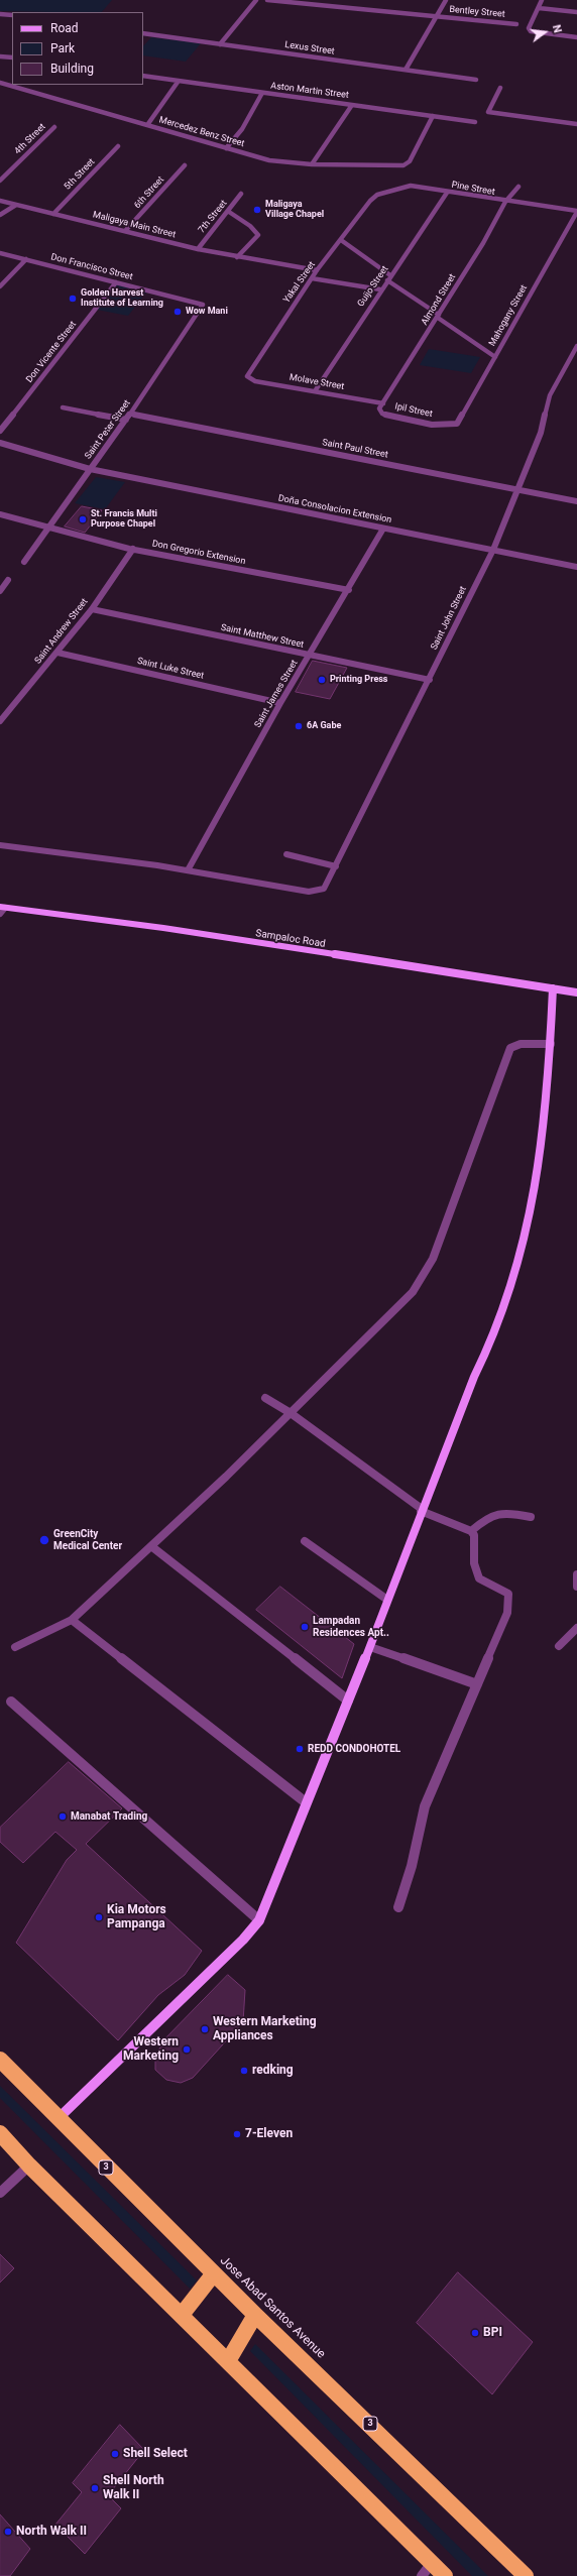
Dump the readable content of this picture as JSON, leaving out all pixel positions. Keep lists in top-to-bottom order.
{
  "streets": {
    "highway": ["3", "Jose Abad Santos Avenue"],
    "main road": ["Sampaloc Road"],
    "street": [
      "Bentley Street",
      "Lexus Street",
      "Aston Martin Street",
      "Mercedez Benz Street",
      "4th Street",
      "5th Street",
      "Pine Street",
      "6th Street",
      "7th Street",
      "Maligaya Main Street",
      "Don Francisco Street",
      "Yakal Street",
      "Guijo Street",
      "Almond Street",
      "Mahogany Street",
      "Don Vicente Street",
      "Molave Street",
      "Ipil Street",
      "Saint Peter Street",
      "Saint Paul Street",
      "Doña Consolacion Extension",
      "Don Gregorio Extension",
      "Saint John Street",
      "Saint Andrew Street",
      "Saint Matthew Street",
      "Saint Luke Street",
      "Saint James Street"
    ]
  },
  "crossings": [
    ["Aston Martin Street", "Mercedez Benz Street"],
    ["5th Street", "Maligaya Main Street"],
    ["Pine Street", "Yakal Street"],
    ["Pine Street", "Guijo Street"],
    ["Pine Street", "Almond Street"],
    ["Pine Street", "Mahogany Street"],
    ["6th Street", "Maligaya Main Street"],
    ["7th Street", "Maligaya Main Street"],
    ["Maligaya Main Street", "Yakal Street"],
    ["Don Francisco Street", "Don Vicente Street"],
    ["Don Francisco Street", "Saint Peter Street"],
    ["Yakal Street", "Molave Street"],
    ["Guijo Street", "Molave Street"],
    ["Almond Street", "Molave Street"],
    ["Almond Street", "Ipil Street"],
    ["Mahogany Street", "Ipil Street"],
    ["Molave Street", "Ipil Street"],
    ["Saint Peter Street", "Saint Paul Street"],
    ["Saint Peter Street", "Doña Consolacion Extension"],
    ["Saint Peter Street", "Don Gregorio Extension"],
    ["Saint Paul Street", "Saint John Street"],
    ["Doña Consolacion Extension", "Saint John Street"],
    ["Doña Consolacion Extension", "Saint James Street"],
    ["Don Gregorio Extension", "Saint Andrew Street"],
    ["Don Gregorio Extension", "Saint James Street"],
    ["Saint John Street", "Saint Matthew Street"],
    ["Saint John Street", "Saint James Street"],
    ["Saint Andrew Street", "Saint Matthew Street"],
    ["Saint Andrew Street", "Saint Luke Street"],
    ["Saint Matthew Street", "Saint James Street"],
    ["Saint Luke Street", "Saint James Street"]
  ],
  "places": [
    "Maligaya Village Chapel",
    "Golden Harvest Institute of Learning",
    "Wow Mani",
    "St. Francis Multi Purpose Chapel",
    "Printing Press",
    "6A Gabe",
    "GreenCity Medical Center",
    "Lampadan Residences Apt..",
    "REDD CONDOHOTEL",
    "Manabat Trading",
    "Kia Motors Pampanga",
    "Western Marketing Appliances",
    "Western Marketing",
    "redking",
    "7-Eleven",
    "BPI",
    "Shell Select",
    "Shell North Walk II",
    "North Walk II"
  ],
  "legend": ["Road", "Park", "Building"],
  "north": "right"
}
